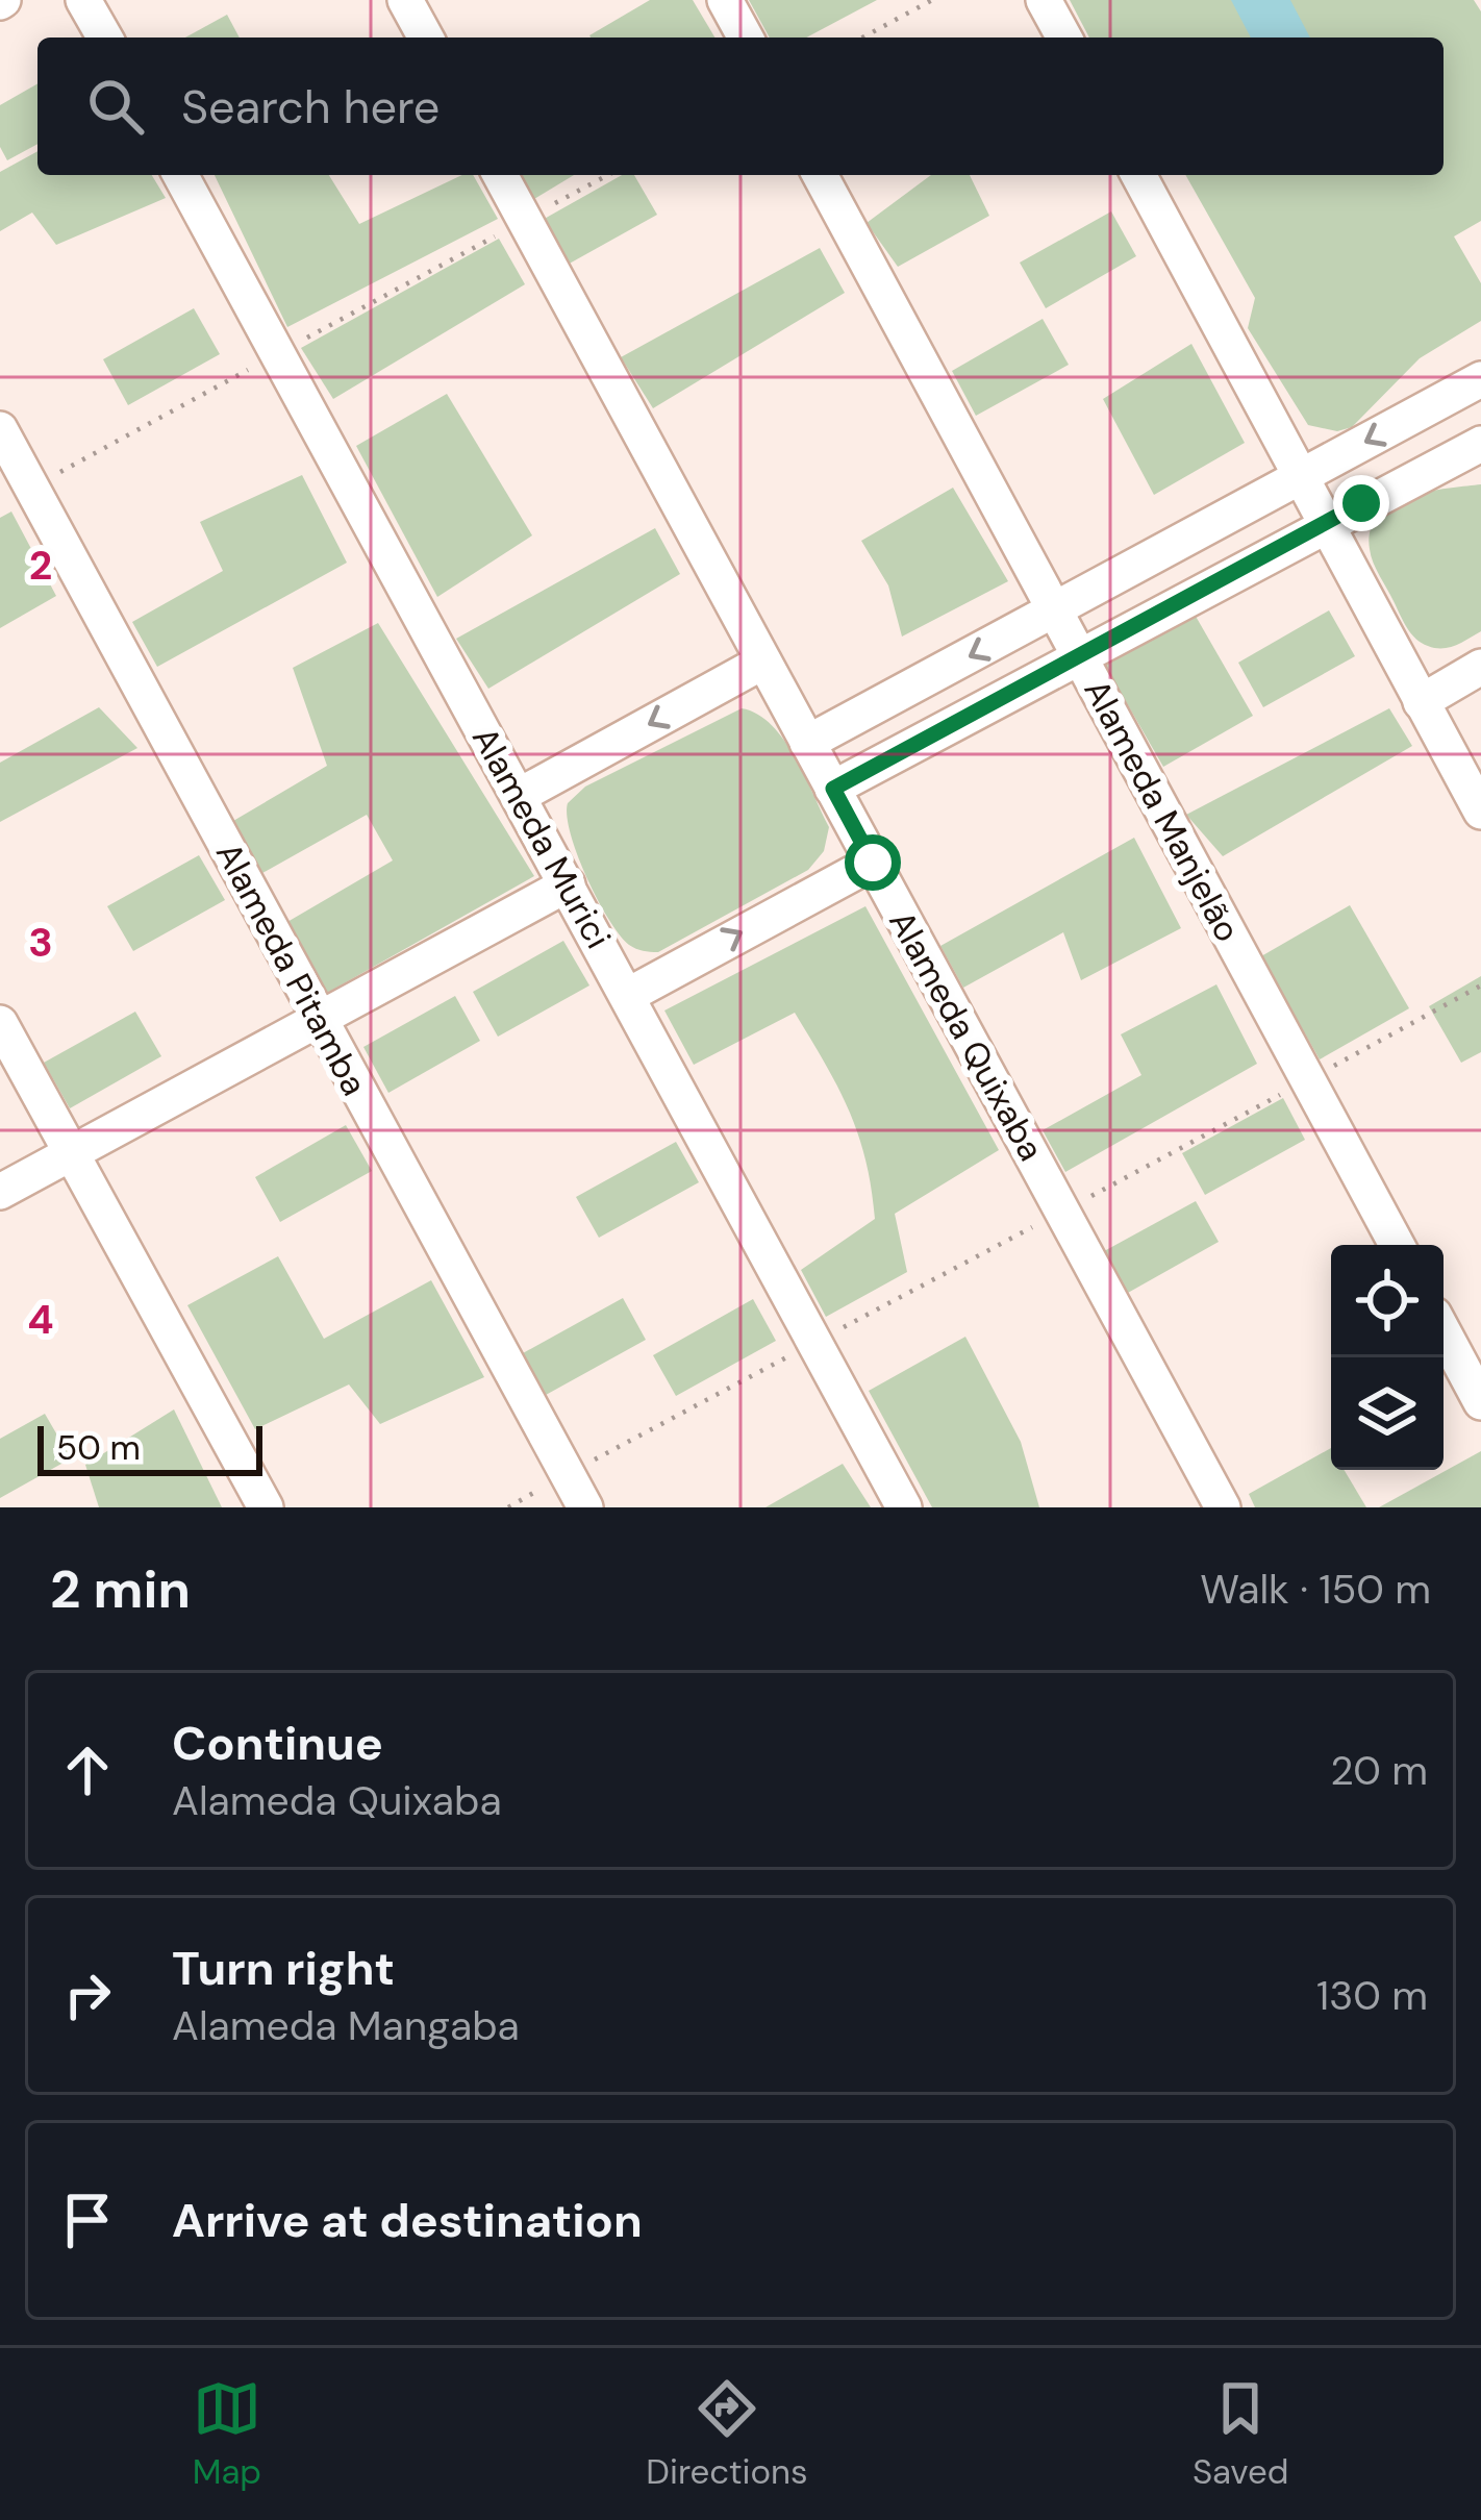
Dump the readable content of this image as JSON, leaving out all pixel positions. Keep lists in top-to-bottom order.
{
  "streets": {
    "street": [
      "Alameda Manjelão",
      "Alameda Murici",
      "Alameda Pitamba",
      "Alameda Quixaba"
    ]
  },
  "scale_bar": "50 m",
  "page": {
    "search": "Search here",
    "scale": "50 m",
    "heading": ["2 min", "Walk · 150 m"],
    "list": [
      ["Continue", "Alameda Quixaba", "20 m"],
      ["Turn right", "Alameda Mangaba", "130 m"],
      "Arrive at destination"
    ],
    "nav": ["Map", "Directions", "Saved"]
  },
  "grid": {
    "rows": ["2", "3", "4"]
  }
}
